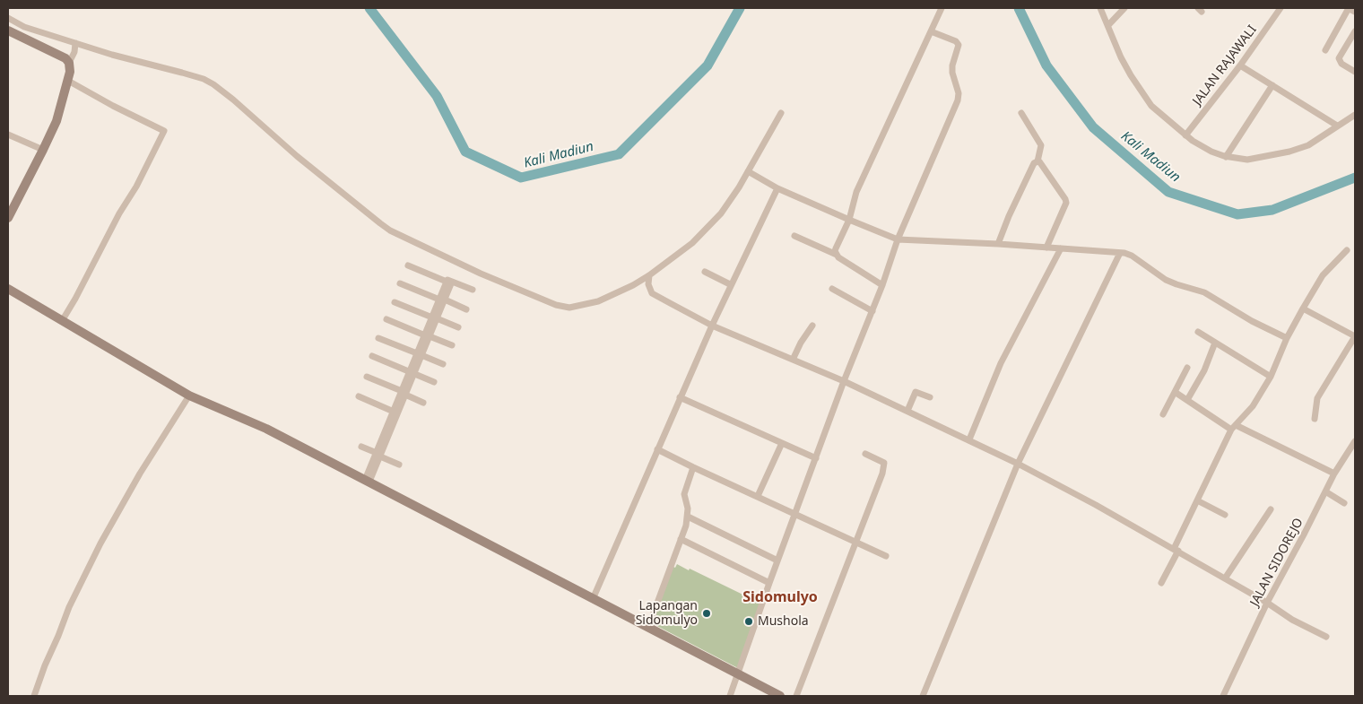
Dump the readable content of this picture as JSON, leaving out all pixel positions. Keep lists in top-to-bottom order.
{
  "streets": {
    "street": ["JALAN RAJAWALI", "JALAN SIDOREJO"]
  },
  "districts": ["Sidomulyo"],
  "water": ["Kali Madiun"],
  "places": ["Lapangan Sidomulyo", "Mushola"]
}
